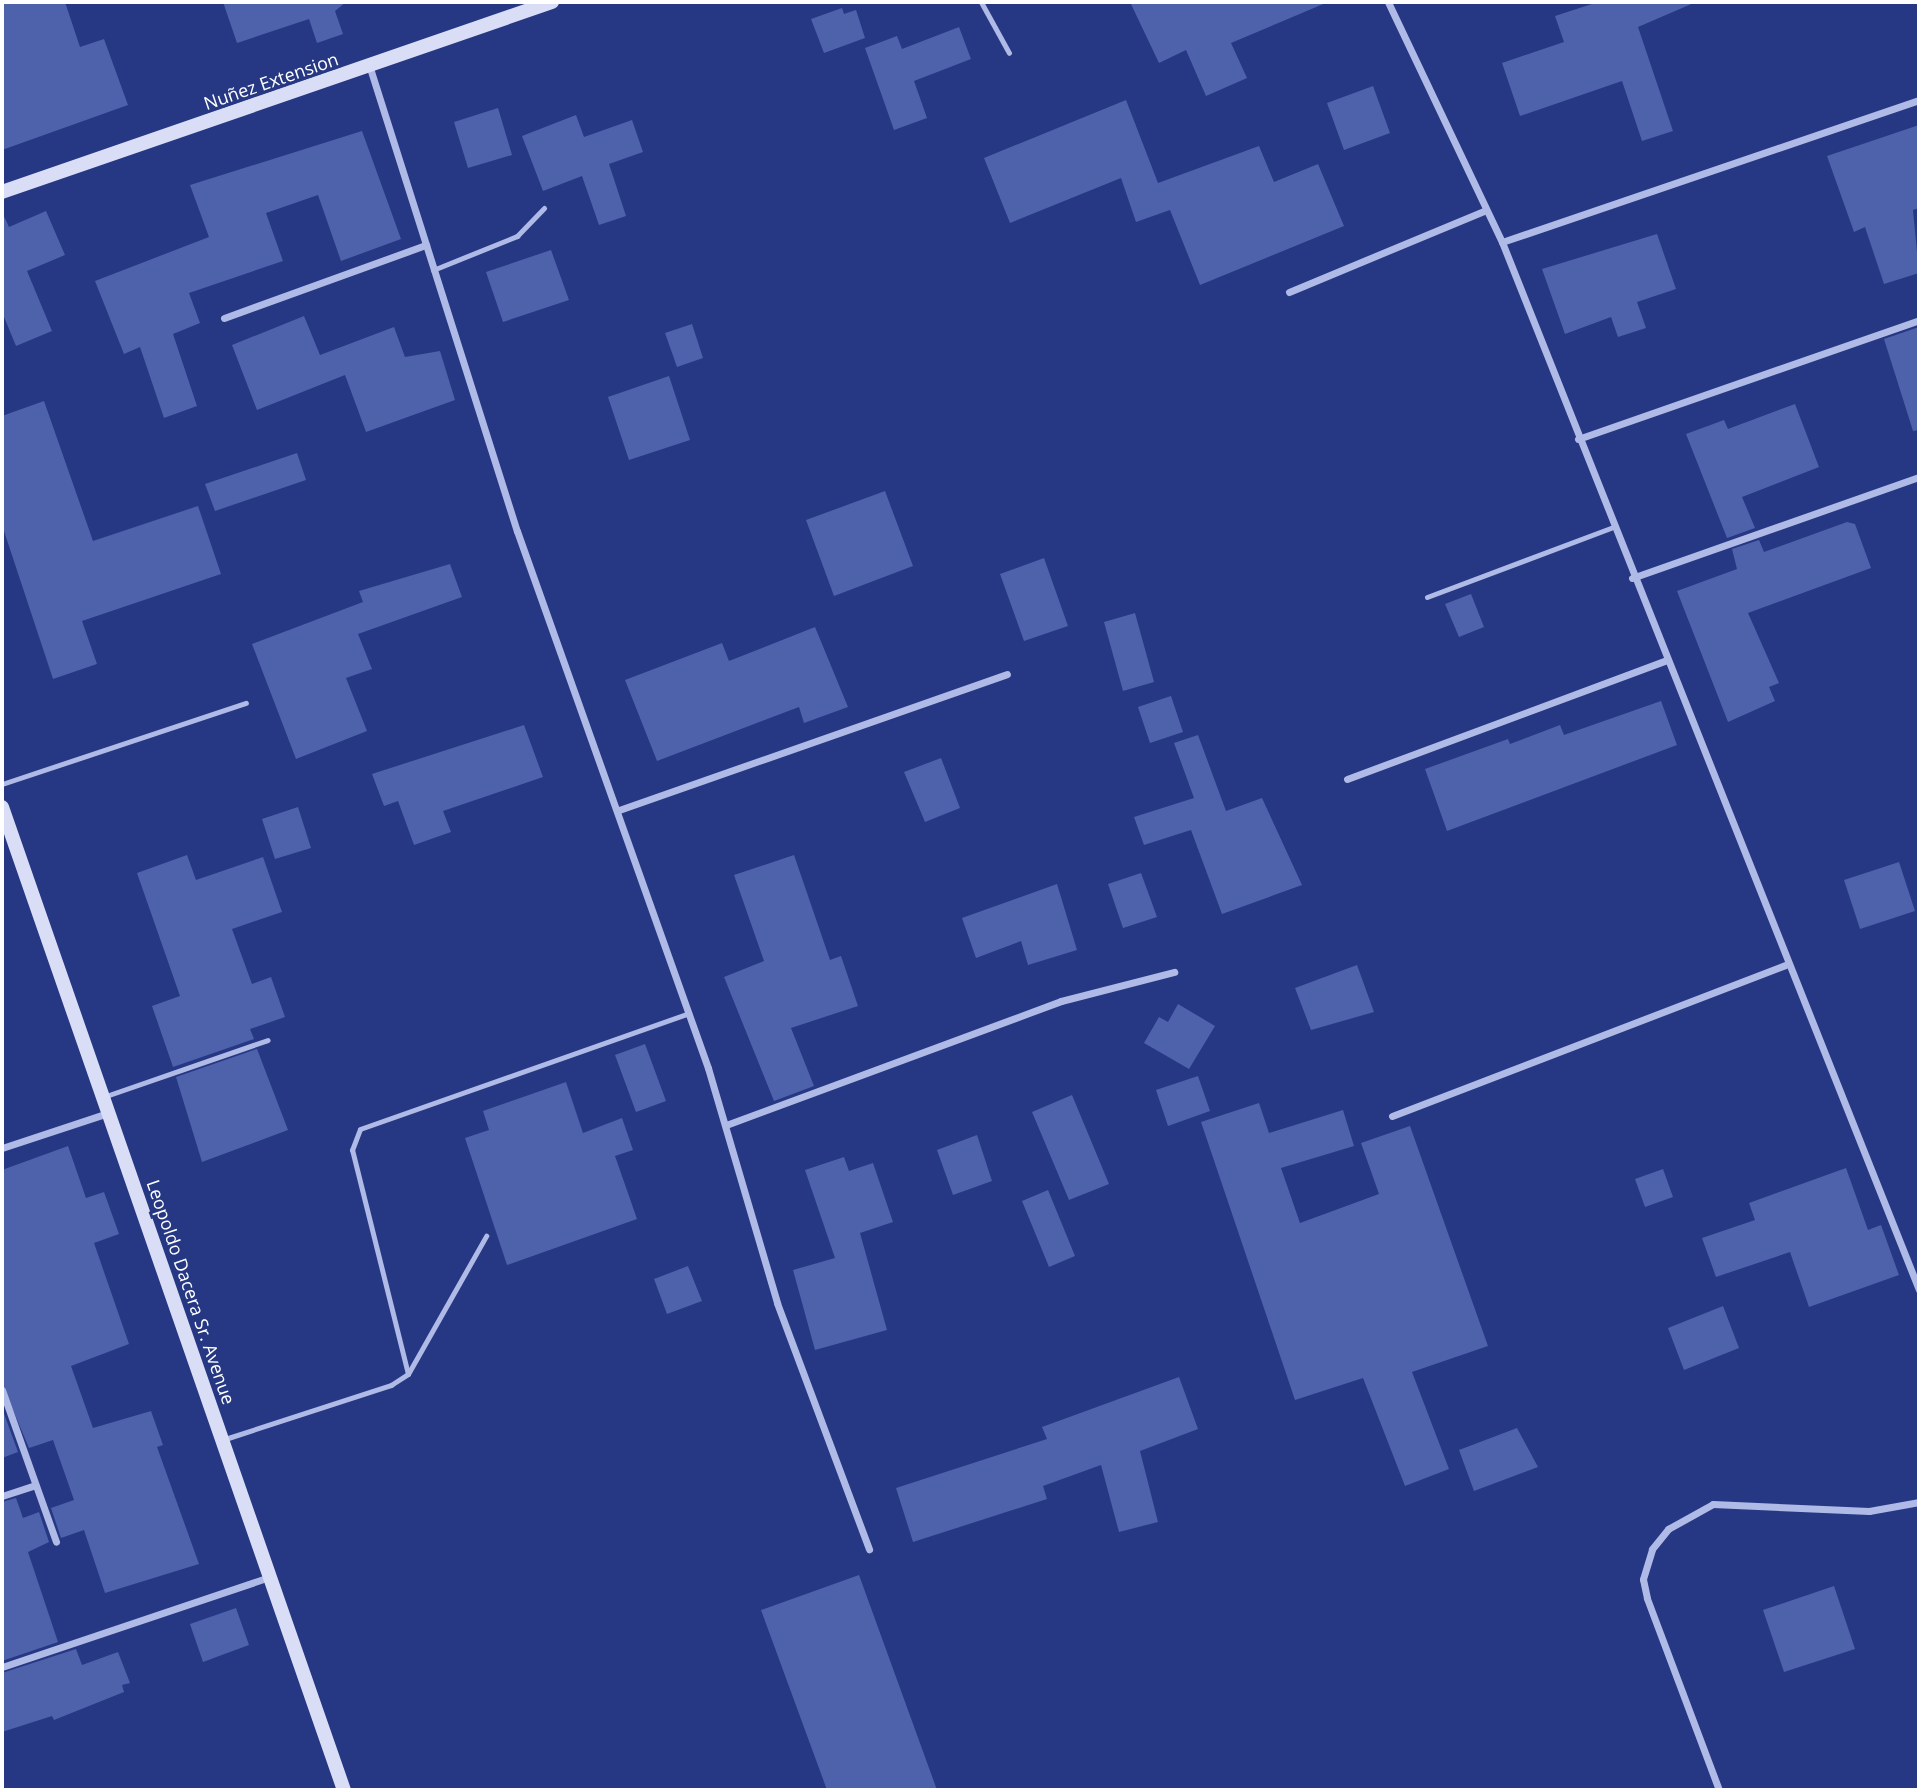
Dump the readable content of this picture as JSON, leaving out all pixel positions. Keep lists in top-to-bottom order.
{
  "streets": {
    "main road": ["Nuñez Extension", "Leopoldo Dacera Sr. Avenue"]
  }
}
